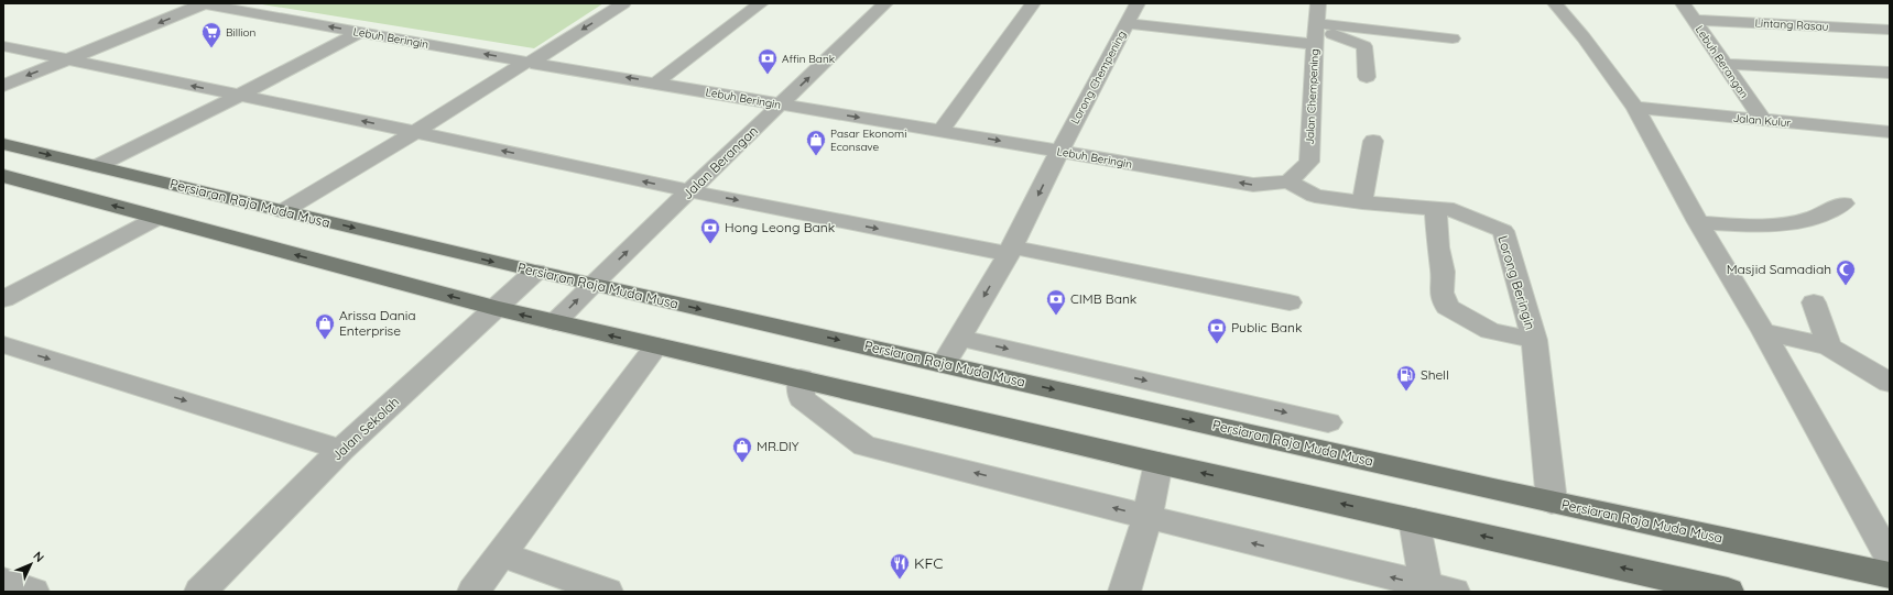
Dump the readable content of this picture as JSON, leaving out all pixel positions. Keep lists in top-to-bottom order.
{
  "streets": {
    "main road": ["Persiaran Raja Muda Musa"],
    "street": [
      "Lintang Rasau",
      "Lebuh Beringin",
      "Lebuh Berangan",
      "Lorong Chempening",
      "Jalan Chempening",
      "Jalan Kulur",
      "Jalan Berangan",
      "Lorong Beringin",
      "Jalan Sekolah"
    ]
  },
  "crossings": [
    ["Lintang Rasau", "Lebuh Berangan"],
    ["Lebuh Beringin", "Lorong Chempening"],
    ["Lebuh Beringin", "Jalan Chempening"],
    ["Lebuh Beringin", "Jalan Berangan"],
    ["Lebuh Beringin", "Lorong Beringin"],
    ["Lebuh Berangan", "Jalan Kulur"],
    ["Lorong Chempening", "Persiaran Raja Muda Musa"],
    ["Jalan Chempening", "Lorong Beringin"],
    ["Jalan Berangan", "Persiaran Raja Muda Musa"],
    ["Persiaran Raja Muda Musa", "Lorong Beringin"],
    ["Persiaran Raja Muda Musa", "Jalan Sekolah"]
  ],
  "one_way": ["Lorong Chempening"],
  "places": {
    "supermarket": ["Billion"],
    "bank": [
      "Affin Bank",
      "Hong Leong Bank",
      "CIMB Bank",
      "Public Bank"
    ],
    "shop": ["Pasar Ekonomi Econsave", "Arissa Dania Enterprise", "MR.DIY"],
    "mosque": ["Masjid Samadiah"],
    "fuel station": ["Shell"],
    "restaurant": ["KFC"]
  },
  "north": "top right"
}
